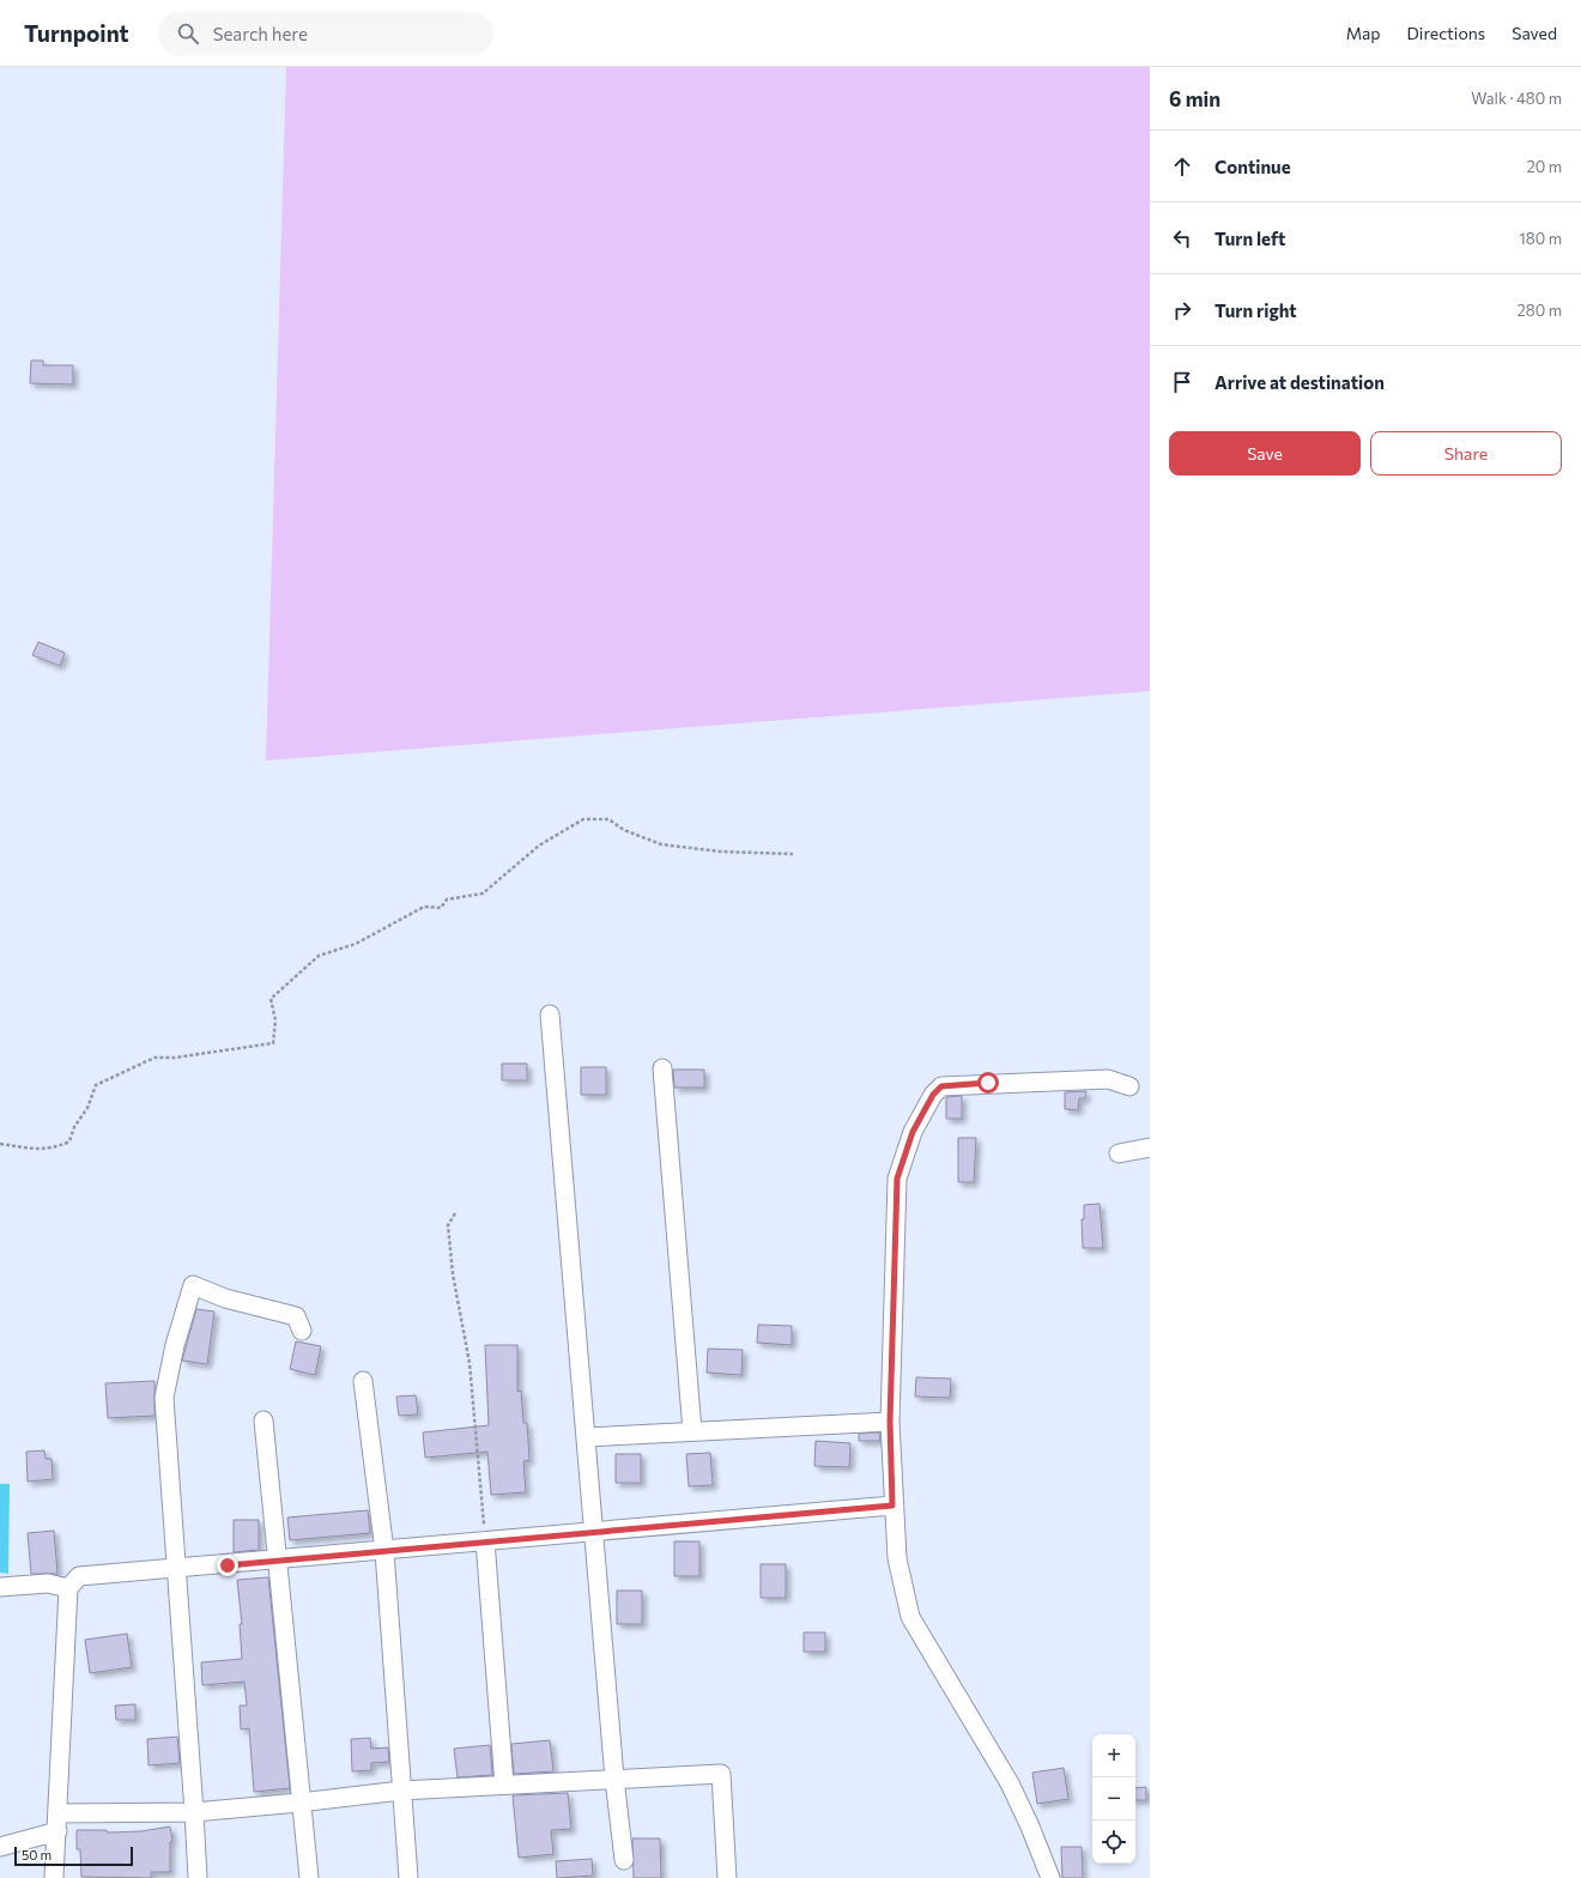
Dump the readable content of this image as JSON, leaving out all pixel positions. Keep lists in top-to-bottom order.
{
  "scale_bar": "50 m",
  "page": {
    "header": "Turnpoint",
    "search": "Search here",
    "nav": ["Map", "Directions", "Saved"],
    "heading": ["6 min", "Walk · 480 m"],
    "list": [
      ["Continue", "20 m"],
      ["Turn left", "180 m"],
      ["Turn right", "280 m"],
      "Arrive at destination"
    ],
    "buttons": ["Save", "Share"],
    "map_buttons": ["+", "−"],
    "scale": "50 m"
  }
}
